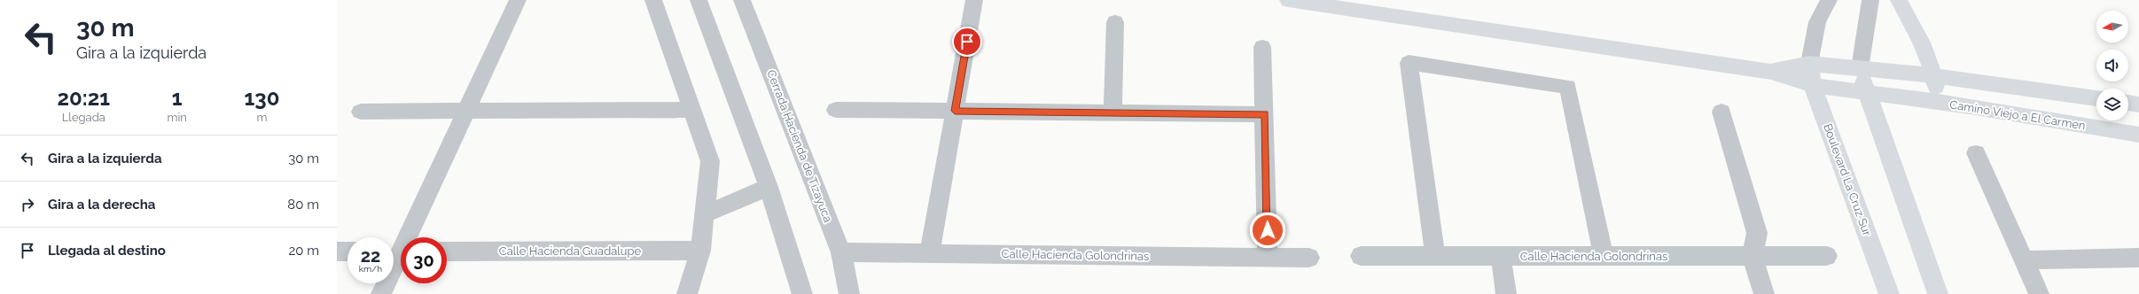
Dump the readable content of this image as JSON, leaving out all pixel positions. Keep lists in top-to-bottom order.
{
  "streets": {
    "street": [
      "Camino Viejo a El Carmen",
      "Cerrada Hacienda de Tizayuca",
      "Boulevard La Cruz Sur",
      "Calle Hacienda Guadalupe",
      "Calle Hacienda Golondrinas"
    ]
  },
  "crossings": [
    ["Camino Viejo a El Carmen", "Boulevard La Cruz Sur"],
    ["Cerrada Hacienda de Tizayuca", "Calle Hacienda Golondrinas"]
  ],
  "north": "left",
  "page": {
    "turn": ["30 m", "Gira a la izquierda"],
    "eta": [
      "20:21",
      "Llegada",
      "1",
      "min",
      "130",
      "m"
    ],
    "list": [
      {
        "name": "Gira a la izquierda",
        "value": "30 m"
      },
      {
        "name": "Gira a la derecha",
        "value": "80 m"
      },
      {
        "name": "Llegada al destino",
        "value": "20 m"
      }
    ],
    "speed": "22 km/h",
    "limit": "30"
  }
}
